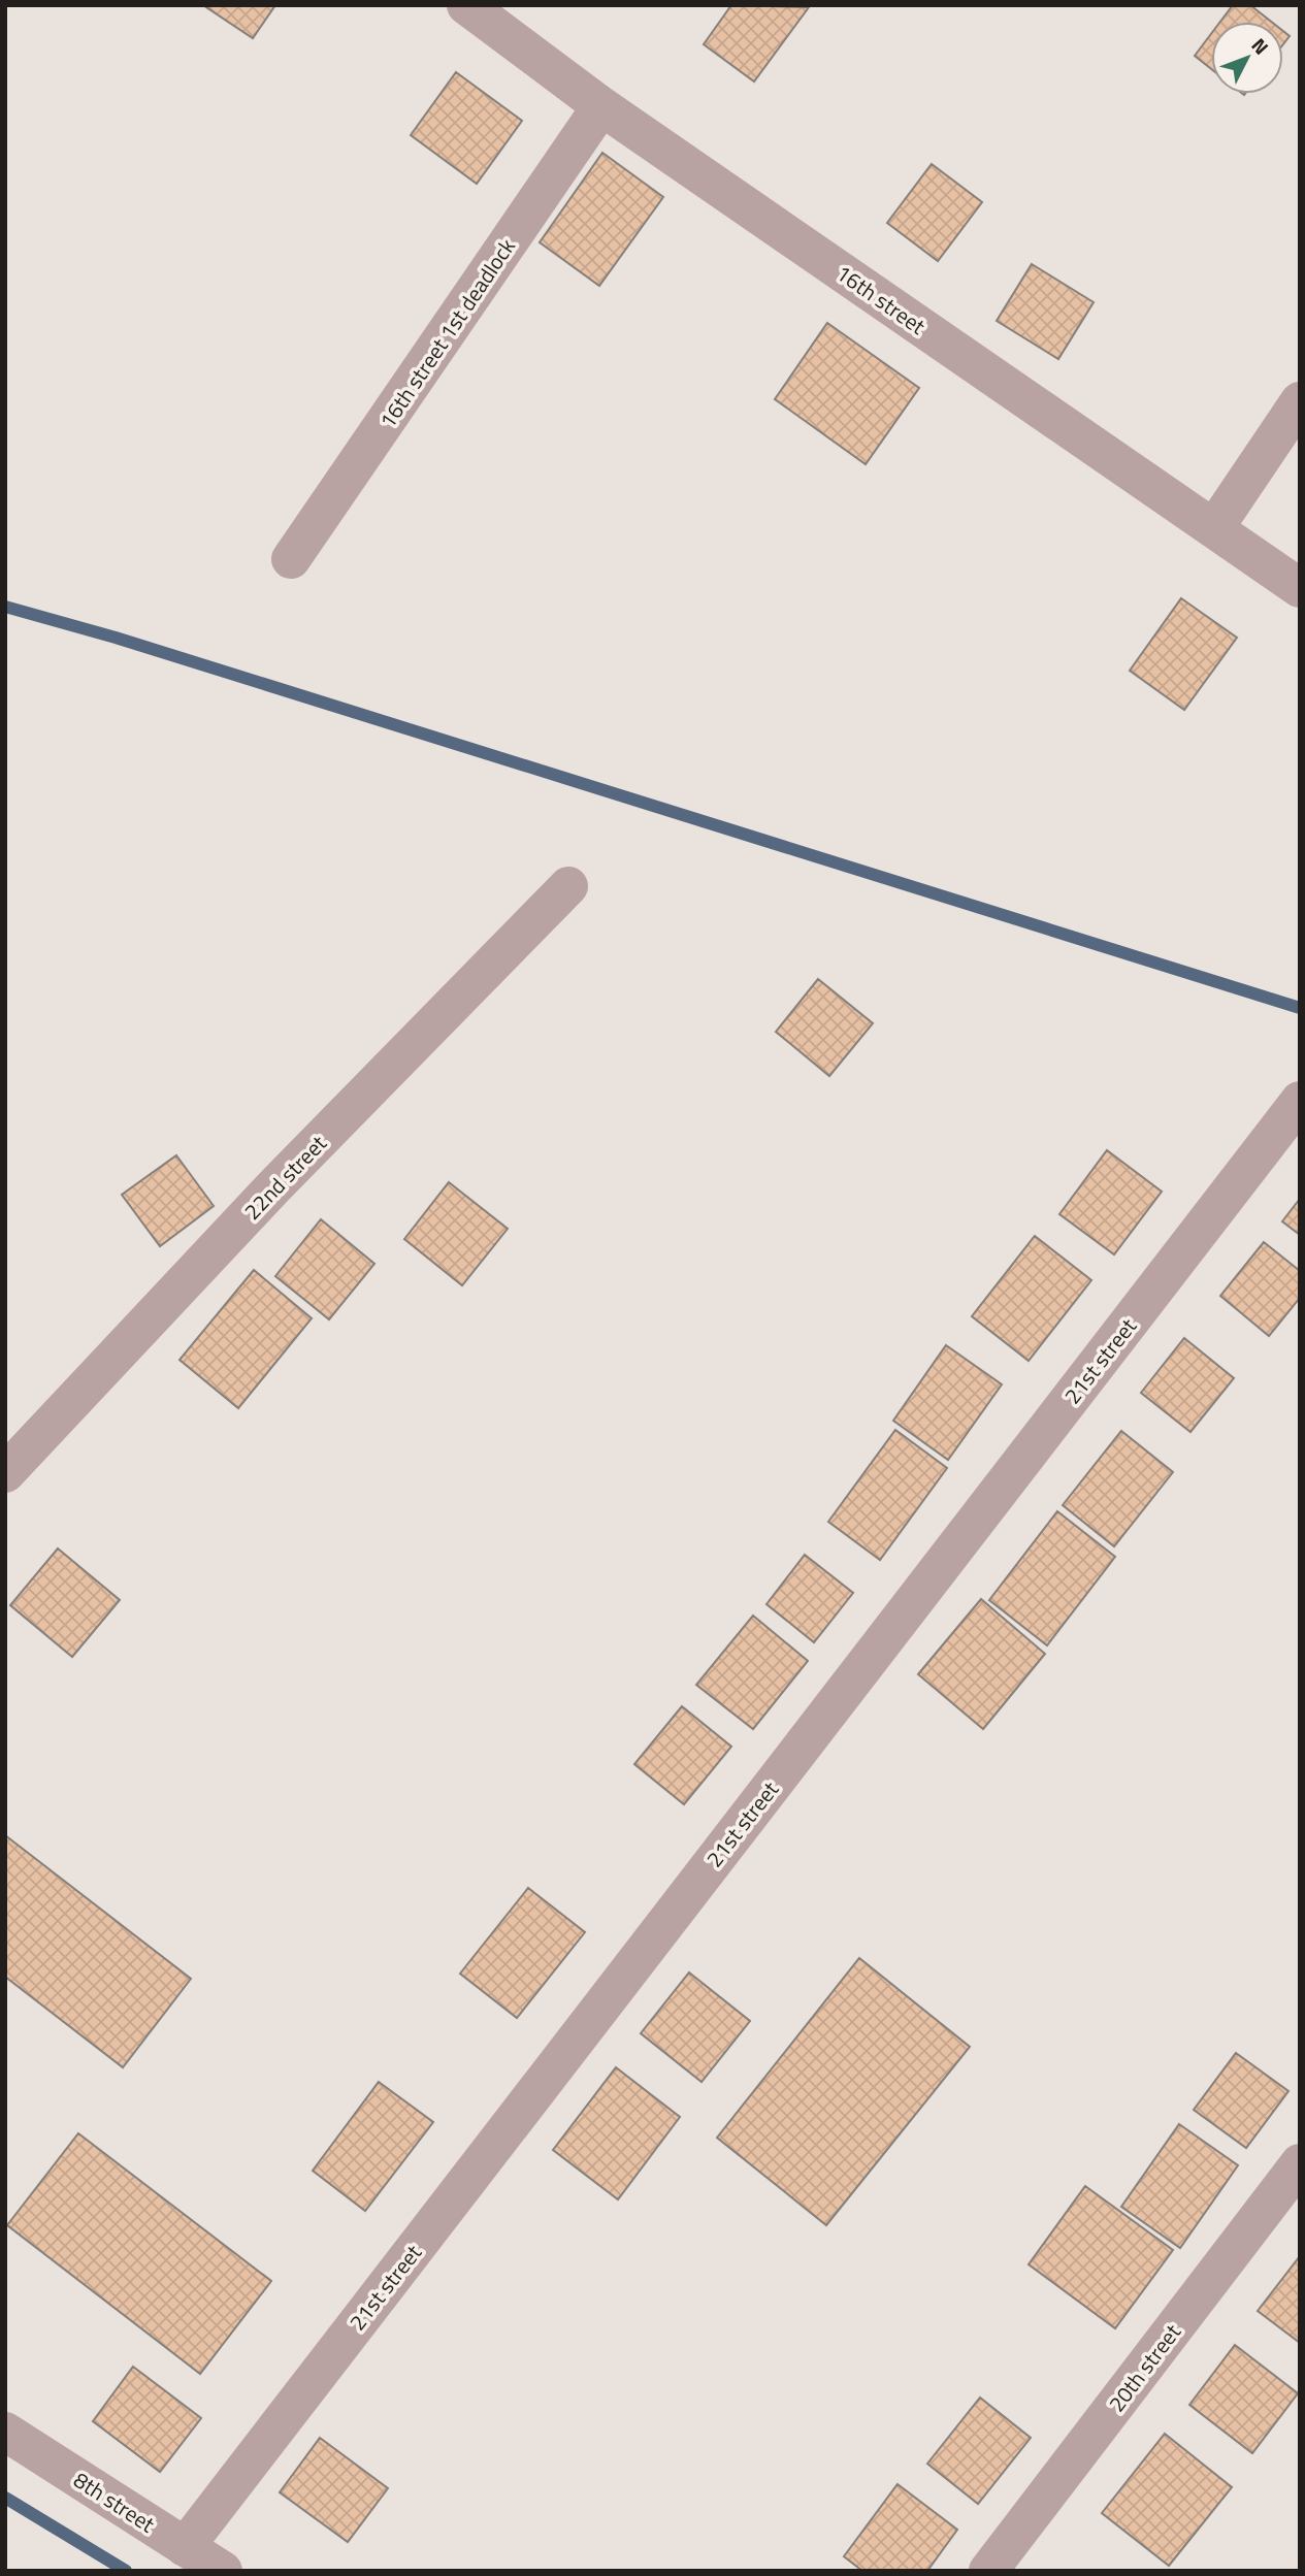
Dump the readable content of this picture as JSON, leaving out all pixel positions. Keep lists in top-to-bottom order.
{
  "streets": {
    "street": [
      "16th street",
      "16th street 1st deadlock",
      "22nd street",
      "21st street",
      "20th street",
      "8th street"
    ]
  },
  "crossings": [
    ["16th street", "16th street 1st deadlock"],
    ["21st street", "8th street"]
  ],
  "north": "top right"
}
